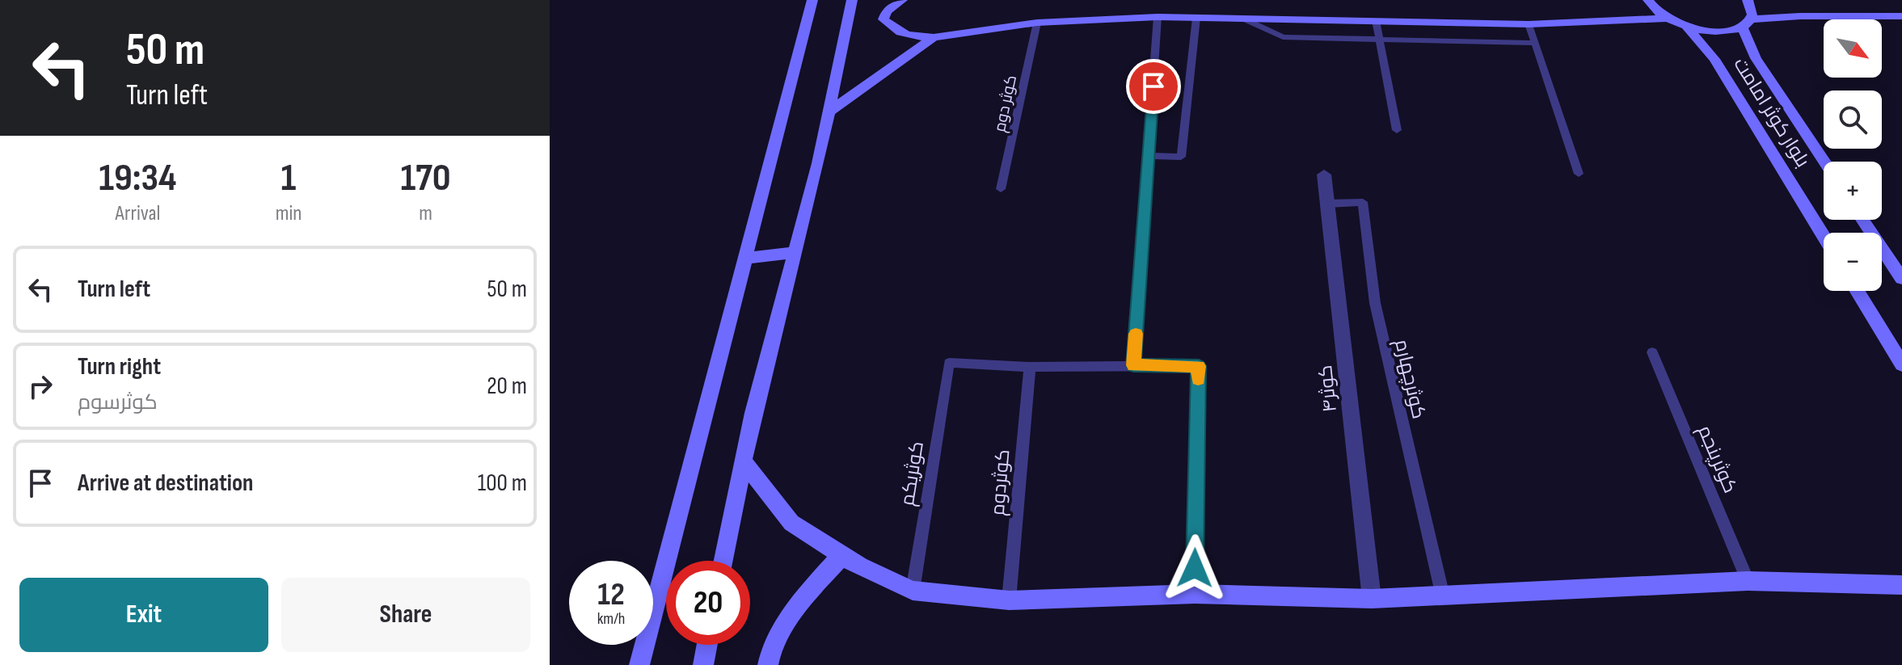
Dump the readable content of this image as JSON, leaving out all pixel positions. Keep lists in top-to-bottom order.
{
  "streets": {
    "street": ["بلوار کوثر امامت", "کوثر۴"],
    "lane": [
      "کوثر دوم",
      "کوثرچهارم",
      "کوثرپنجم",
      "کوثریکم",
      "کوثردوم"
    ]
  },
  "crossings": [
    ["کوثرچهارم", "کوثر۴"],
    ["کوثریکم", "کوثردوم"]
  ],
  "north": "bottom right",
  "page": {
    "turn": ["50 m", "Turn left"],
    "map_buttons": ["+", "−"],
    "eta": [
      "19:34",
      "Arrival",
      "1",
      "min",
      "170",
      "m"
    ],
    "list": [
      {
        "name": "Turn left",
        "value": "50 m"
      },
      {
        "name": "Turn right",
        "note": "کوثرسوم",
        "value": "20 m"
      },
      {
        "name": "Arrive at destination",
        "value": "100 m"
      }
    ],
    "speed": "12 km/h",
    "limit": "20",
    "buttons": ["Exit", "Share"]
  }
}
